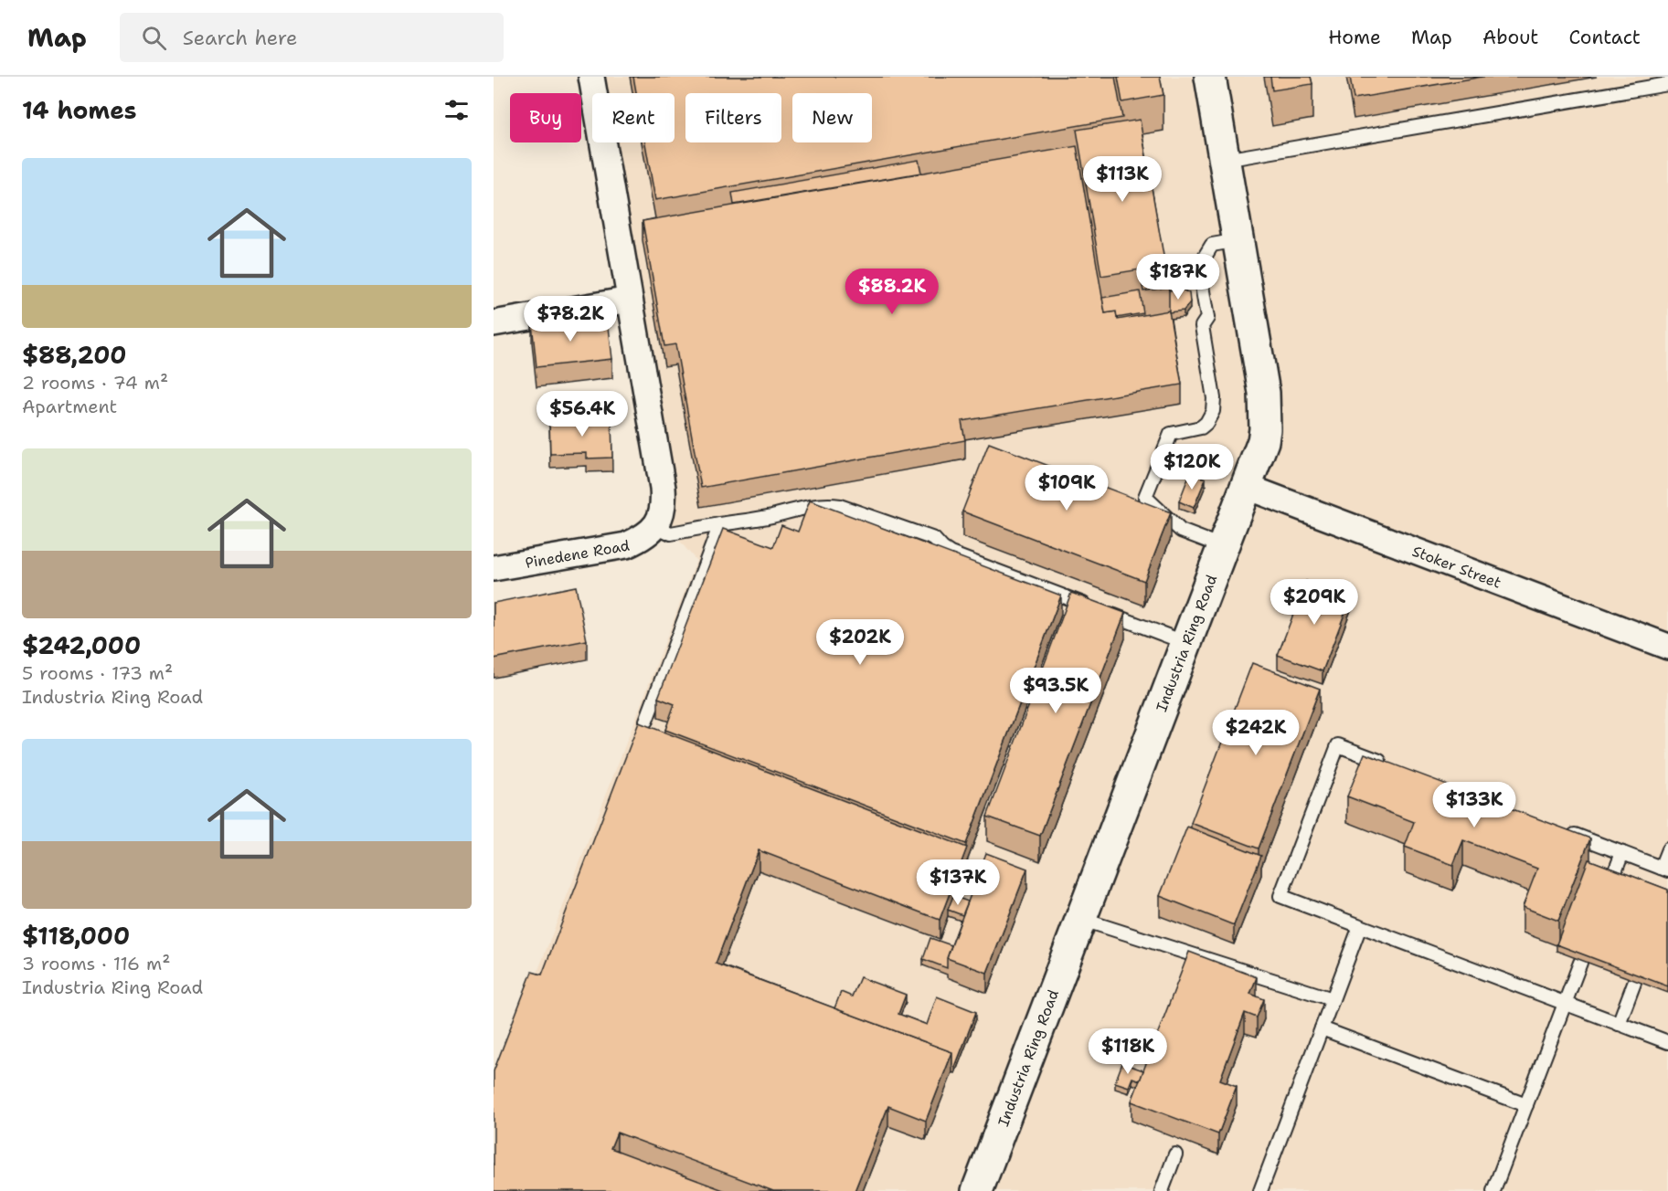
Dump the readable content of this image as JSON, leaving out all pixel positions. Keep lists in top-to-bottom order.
{
  "streets": {
    "street": ["Pinedene Road", "Stoker Street", "Industria Ring Road"]
  },
  "crossings": [
    ["Stoker Street", "Industria Ring Road"]
  ],
  "page": {
    "header": "Map",
    "search": "Search here",
    "nav": [
      "Home",
      "Map",
      "About",
      "Contact"
    ],
    "heading": "14 homes",
    "chip": [
      "Buy",
      "Rent",
      "Filters",
      "New"
    ],
    "list": [
      {
        "name": "$88,200",
        "note": "2 rooms · 74 m² · Apartment"
      },
      {
        "name": "$242,000",
        "note": "5 rooms · 173 m² · Industria Ring Road"
      },
      {
        "name": "$118,000",
        "note": "3 rooms · 116 m² · Industria Ring Road"
      }
    ],
    "price": [
      "$113K",
      "$187K",
      "$88.2K",
      "$78.2K",
      "$56.4K",
      "$120K",
      "$109K",
      "$209K",
      "$202K",
      "$93.5K",
      "$242K",
      "$133K",
      "$137K",
      "$118K"
    ]
  }
}
